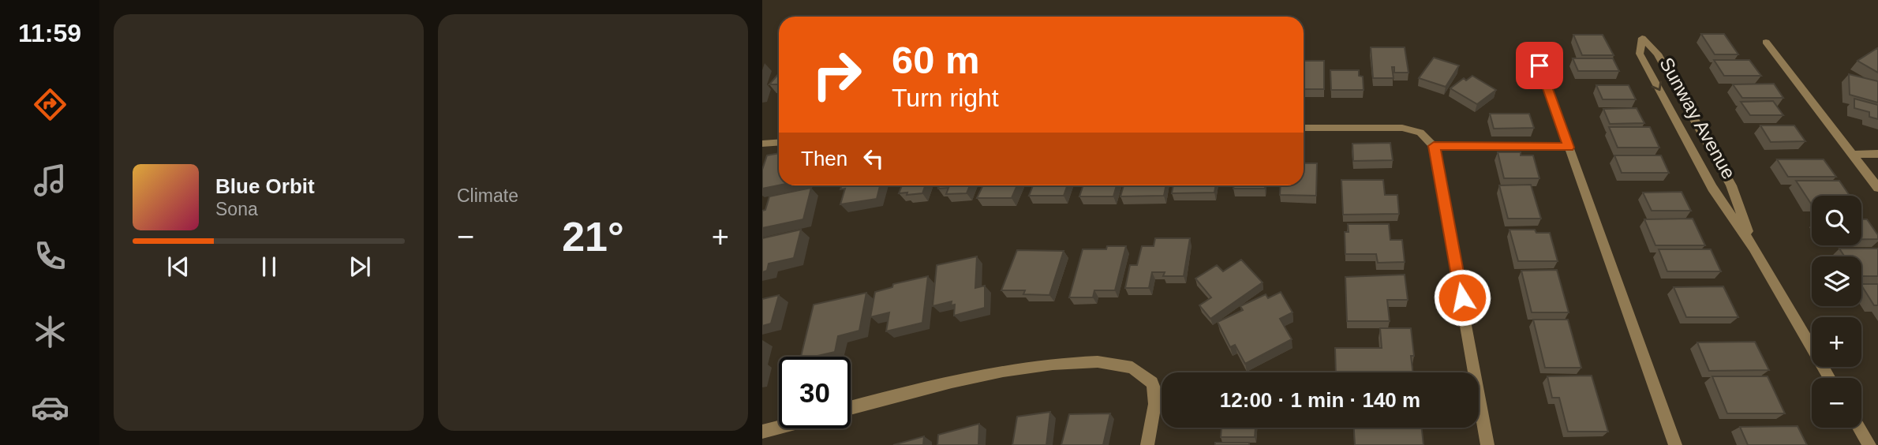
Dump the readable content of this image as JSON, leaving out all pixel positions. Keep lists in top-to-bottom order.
{
  "streets": {
    "street": ["Sunway Avenue"]
  },
  "page": {
    "tabs": "11:59",
    "tile": "Climate",
    "turn": ["60 m", "Turn right"],
    "then": "Then",
    "song": ["Blue Orbit", "Sona"],
    "map_buttons": ["+", "−"],
    "heat": ["−", "21°", "+"],
    "limit": "30",
    "trip": "12:00 · 1 min · 140 m"
  }
}
